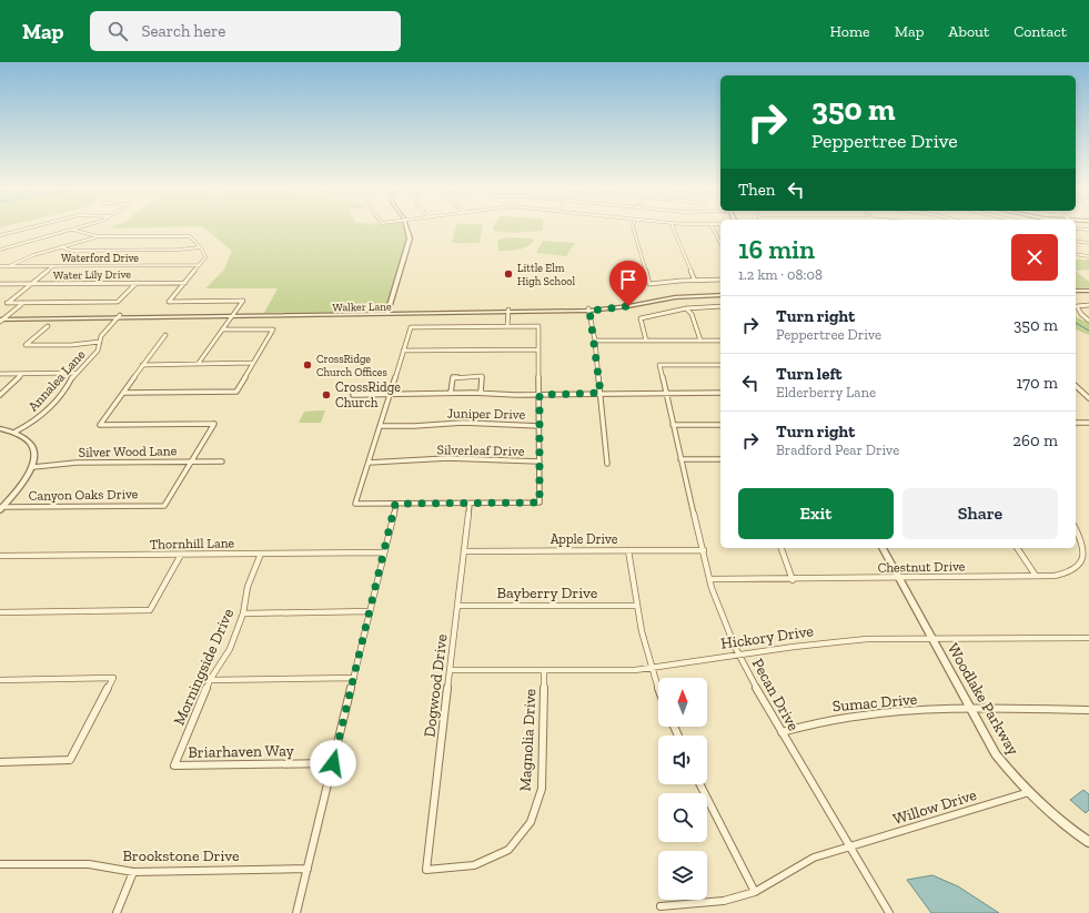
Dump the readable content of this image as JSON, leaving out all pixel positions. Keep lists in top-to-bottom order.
{
  "streets": {
    "street": [
      "Waterford Drive",
      "Water Lily Drive",
      "Walker Lane",
      "Annalea Lane",
      "Juniper Drive",
      "Silverleaf Drive",
      "Silver Wood Lane",
      "Canyon Oaks Drive",
      "Apple Drive",
      "Thornhill Lane",
      "Chestnut Drive",
      "Bayberry Drive",
      "Hickory Drive",
      "Morningside Drive",
      "Dogwood Drive",
      "Pecan Drive",
      "Woodlake Parkway",
      "Sumac Drive",
      "Magnolia Drive",
      "Briarhaven Way",
      "Willow Drive",
      "Brookstone Drive"
    ]
  },
  "crossings": [
    ["Walker Lane", "Annalea Lane"],
    ["Silver Wood Lane", "Canyon Oaks Drive"],
    ["Apple Drive", "Dogwood Drive"],
    ["Apple Drive", "Pecan Drive"],
    ["Thornhill Lane", "Morningside Drive"],
    ["Chestnut Drive", "Pecan Drive"],
    ["Chestnut Drive", "Woodlake Parkway"],
    ["Bayberry Drive", "Dogwood Drive"],
    ["Hickory Drive", "Dogwood Drive"],
    ["Hickory Drive", "Pecan Drive"],
    ["Hickory Drive", "Woodlake Parkway"],
    ["Hickory Drive", "Magnolia Drive"],
    ["Morningside Drive", "Briarhaven Way"],
    ["Dogwood Drive", "Magnolia Drive"],
    ["Pecan Drive", "Sumac Drive"],
    ["Pecan Drive", "Willow Drive"],
    ["Woodlake Parkway", "Sumac Drive"],
    ["Woodlake Parkway", "Willow Drive"]
  ],
  "places": ["Little Elm High School", "CrossRidge Church Offices", "CrossRidge Church"],
  "north": "top",
  "page": {
    "header": "Map",
    "search": "Search here",
    "nav": [
      "Home",
      "Map",
      "About",
      "Contact"
    ],
    "turn": ["350 m", "Peppertree Drive"],
    "then": "Then",
    "heading": ["16 min", "1.2 km · 08:08"],
    "list": [
      {
        "name": "Turn right",
        "note": "Peppertree Drive",
        "value": "350 m"
      },
      {
        "name": "Turn left",
        "note": "Elderberry Lane",
        "value": "170 m"
      },
      {
        "name": "Turn right",
        "note": "Bradford Pear Drive",
        "value": "260 m"
      }
    ],
    "buttons": ["Exit", "Share"]
  }
}
